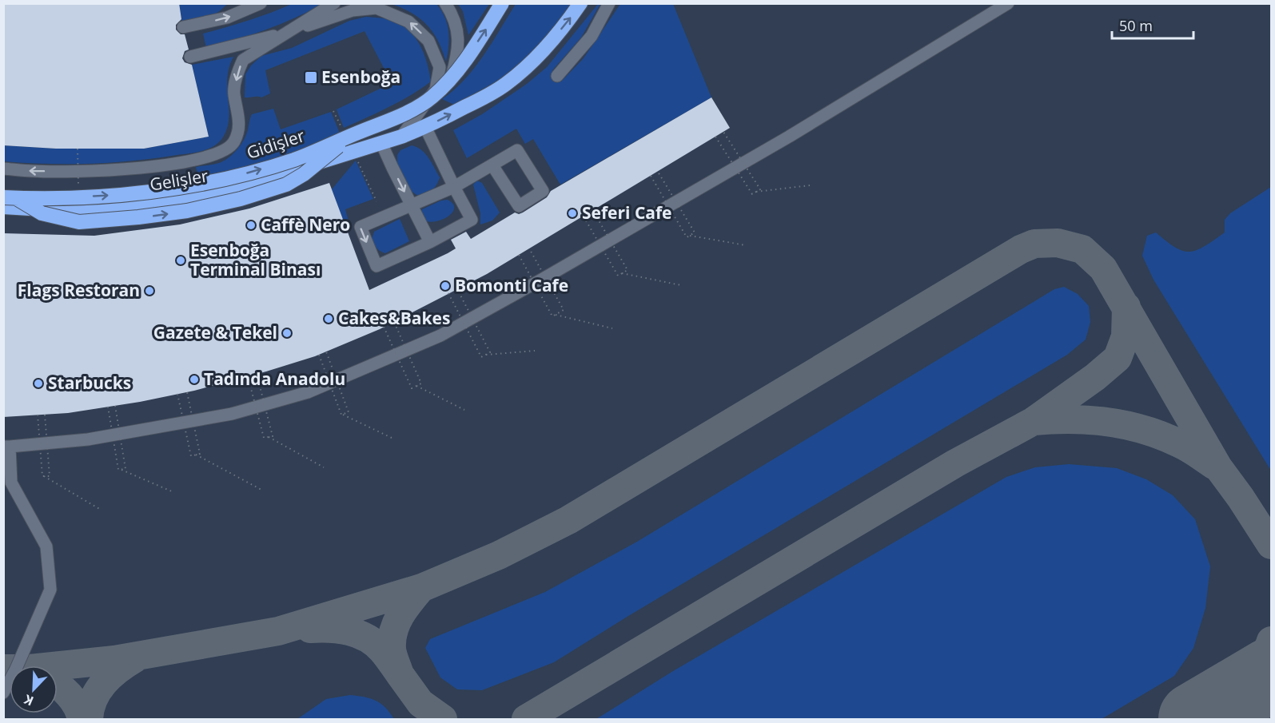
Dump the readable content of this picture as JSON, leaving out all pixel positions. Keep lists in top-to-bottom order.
{
  "streets": {
    "highway": ["Gidişler", "Gelişler"]
  },
  "crossings": [
    ["Gidişler", "Gelişler"]
  ],
  "places": {
    "transit": ["Esenboğa"],
    "other": [
      "Seferi Cafe",
      "Caffè Nero",
      "Esenboğa Terminal Binası",
      "Bomonti Cafe",
      "Flags Restoran",
      "Cakes&Bakes",
      "Gazete & Tekel",
      "Tadında Anadolu",
      "Starbucks"
    ]
  },
  "scale_bar": "50 m",
  "north": "bottom left"
}
